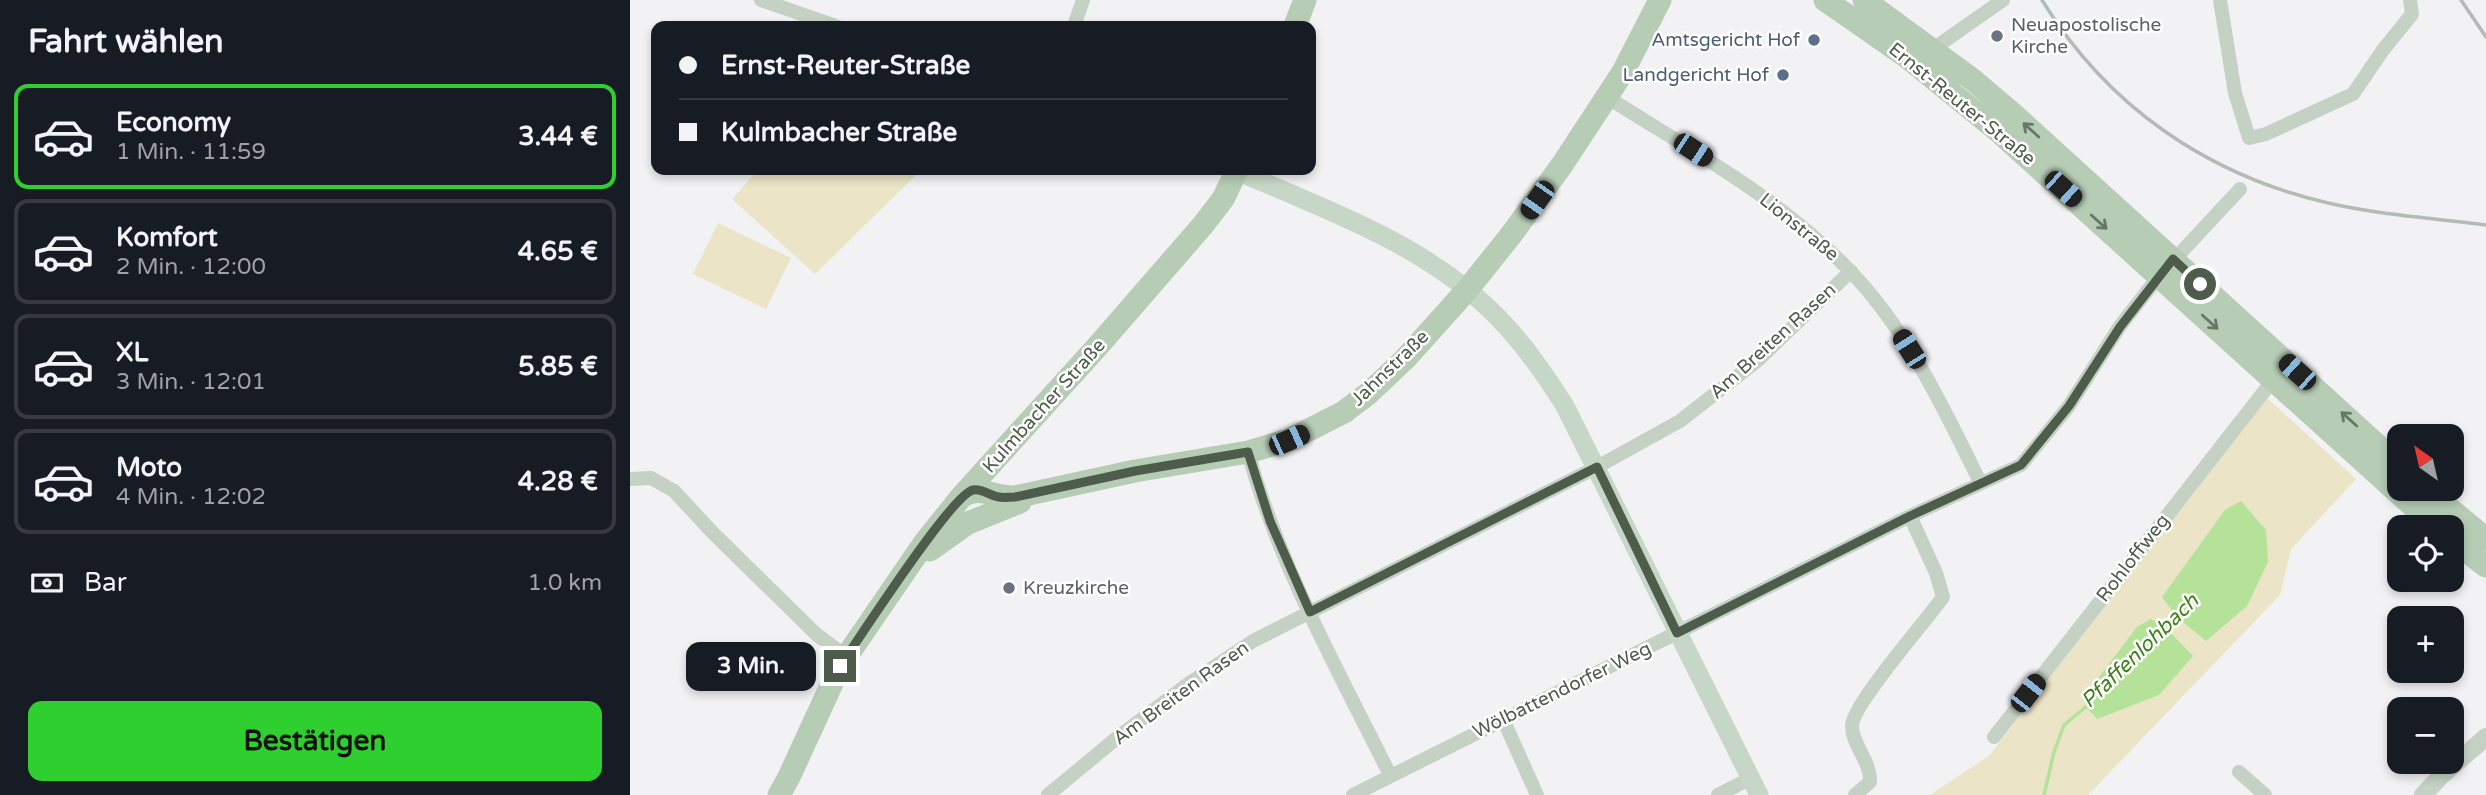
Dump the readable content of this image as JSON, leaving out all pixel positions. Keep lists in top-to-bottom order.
{
  "streets": {
    "main road": ["Ernst-Reuter-Straße", "Jahnstraße", "Kulmbacher Straße"],
    "street": [
      "Lionstraße",
      "Am Breiten Rasen",
      "Rohloffweg",
      "Wölbattendorfer Weg"
    ]
  },
  "crossings": [
    ["Ernst-Reuter-Straße", "Rohloffweg"],
    ["Ernst-Reuter-Straße", "Wölbattendorfer Weg"],
    ["Lionstraße", "Am Breiten Rasen"],
    ["Lionstraße", "Jahnstraße"],
    ["Lionstraße", "Wölbattendorfer Weg"],
    ["Jahnstraße", "Kulmbacher Straße"]
  ],
  "water": ["Pfaffenlohbach"],
  "places": [
    "Neuapostolische Kirche",
    "Amtsgericht Hof",
    "Landgericht Hof",
    "Kreuzkirche"
  ],
  "north": "top left",
  "page": {
    "heading": "Fahrt wählen",
    "banner": ["Ernst-Reuter-Straße", "Kulmbacher Straße"],
    "list": [
      {
        "name": "Economy",
        "note": "1 Min. · 11:59",
        "value": "3.44 €"
      },
      {
        "name": "Komfort",
        "note": "2 Min. · 12:00",
        "value": "4.65 €"
      },
      {
        "name": "XL",
        "note": "3 Min. · 12:01",
        "value": "5.85 €"
      },
      {
        "name": "Moto",
        "note": "4 Min. · 12:02",
        "value": "4.28 €"
      }
    ],
    "map_buttons": ["+", "−"],
    "pay": ["Bar", "1.0 km"],
    "bubble": "3 Min.",
    "buttons": "Bestätigen"
  }
}
